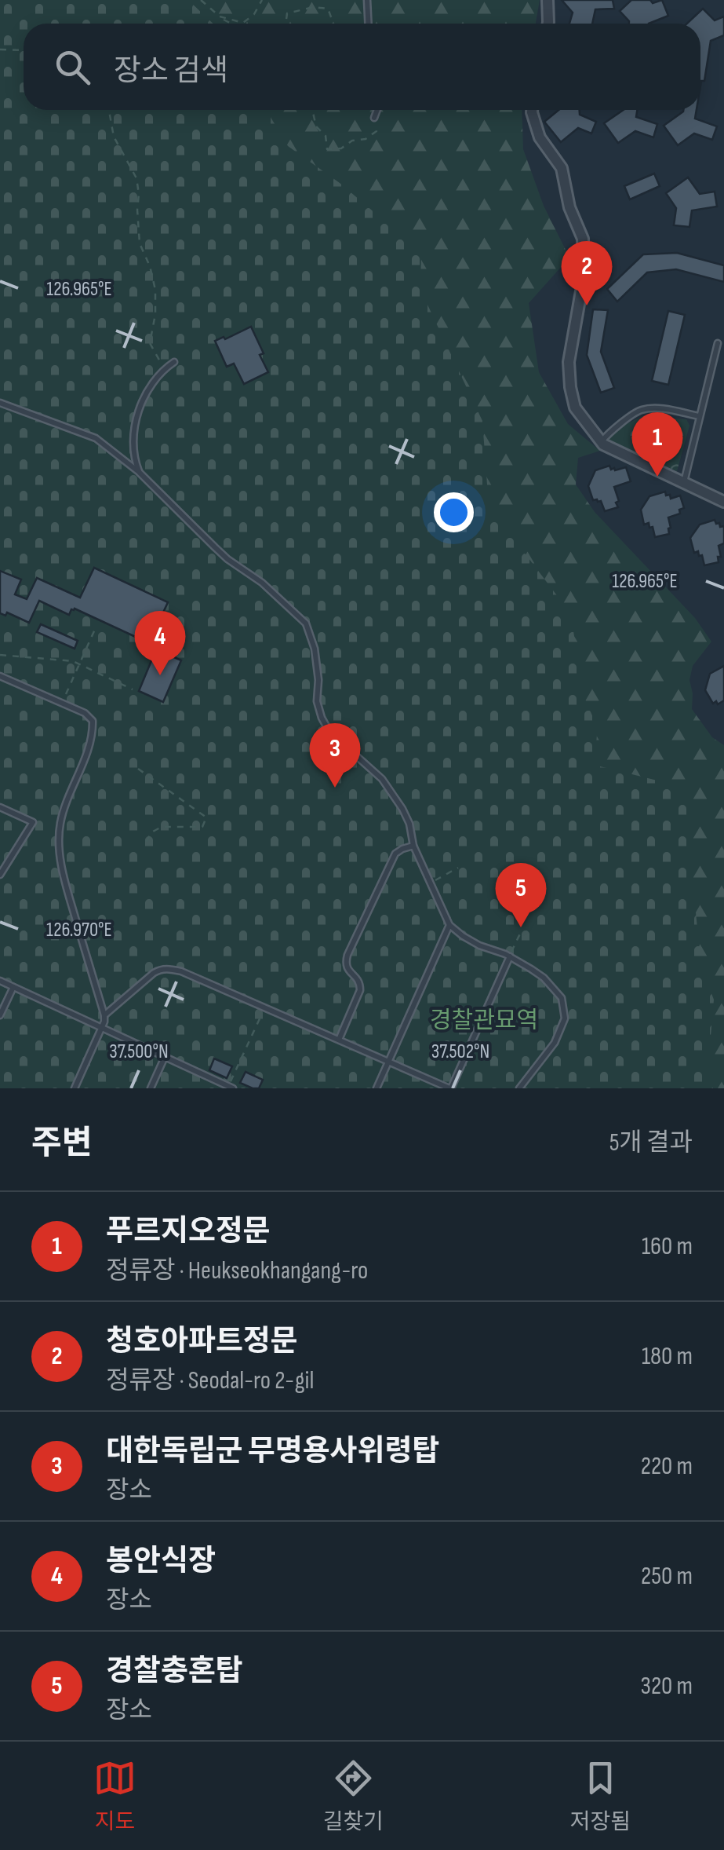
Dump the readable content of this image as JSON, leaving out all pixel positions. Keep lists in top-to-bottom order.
{
  "parks": ["경찰관묘역"],
  "page": {
    "search": "장소 검색",
    "pins": [
      "2",
      "1",
      "4",
      "3",
      "5"
    ],
    "heading": ["주변", "5개 결과"],
    "list": [
      {
        "mark": "1",
        "name": "푸르지오정문",
        "note": "정류장 · Heukseokhangang-ro",
        "value": "160 m"
      },
      {
        "mark": "2",
        "name": "청호아파트정문",
        "note": "정류장 · Seodal-ro 2-gil",
        "value": "180 m"
      },
      {
        "mark": "3",
        "name": "대한독립군 무명용사위령탑",
        "note": "장소",
        "value": "220 m"
      },
      {
        "mark": "4",
        "name": "봉안식장",
        "note": "장소",
        "value": "250 m"
      },
      {
        "mark": "5",
        "name": "경찰충혼탑",
        "note": "장소",
        "value": "320 m"
      }
    ],
    "nav": ["지도", "길찾기", "저장됨"]
  },
  "coordinates": [
    "126.965°E",
    "126.970°E",
    "37.500°N",
    "37.502°N"
  ]
}
